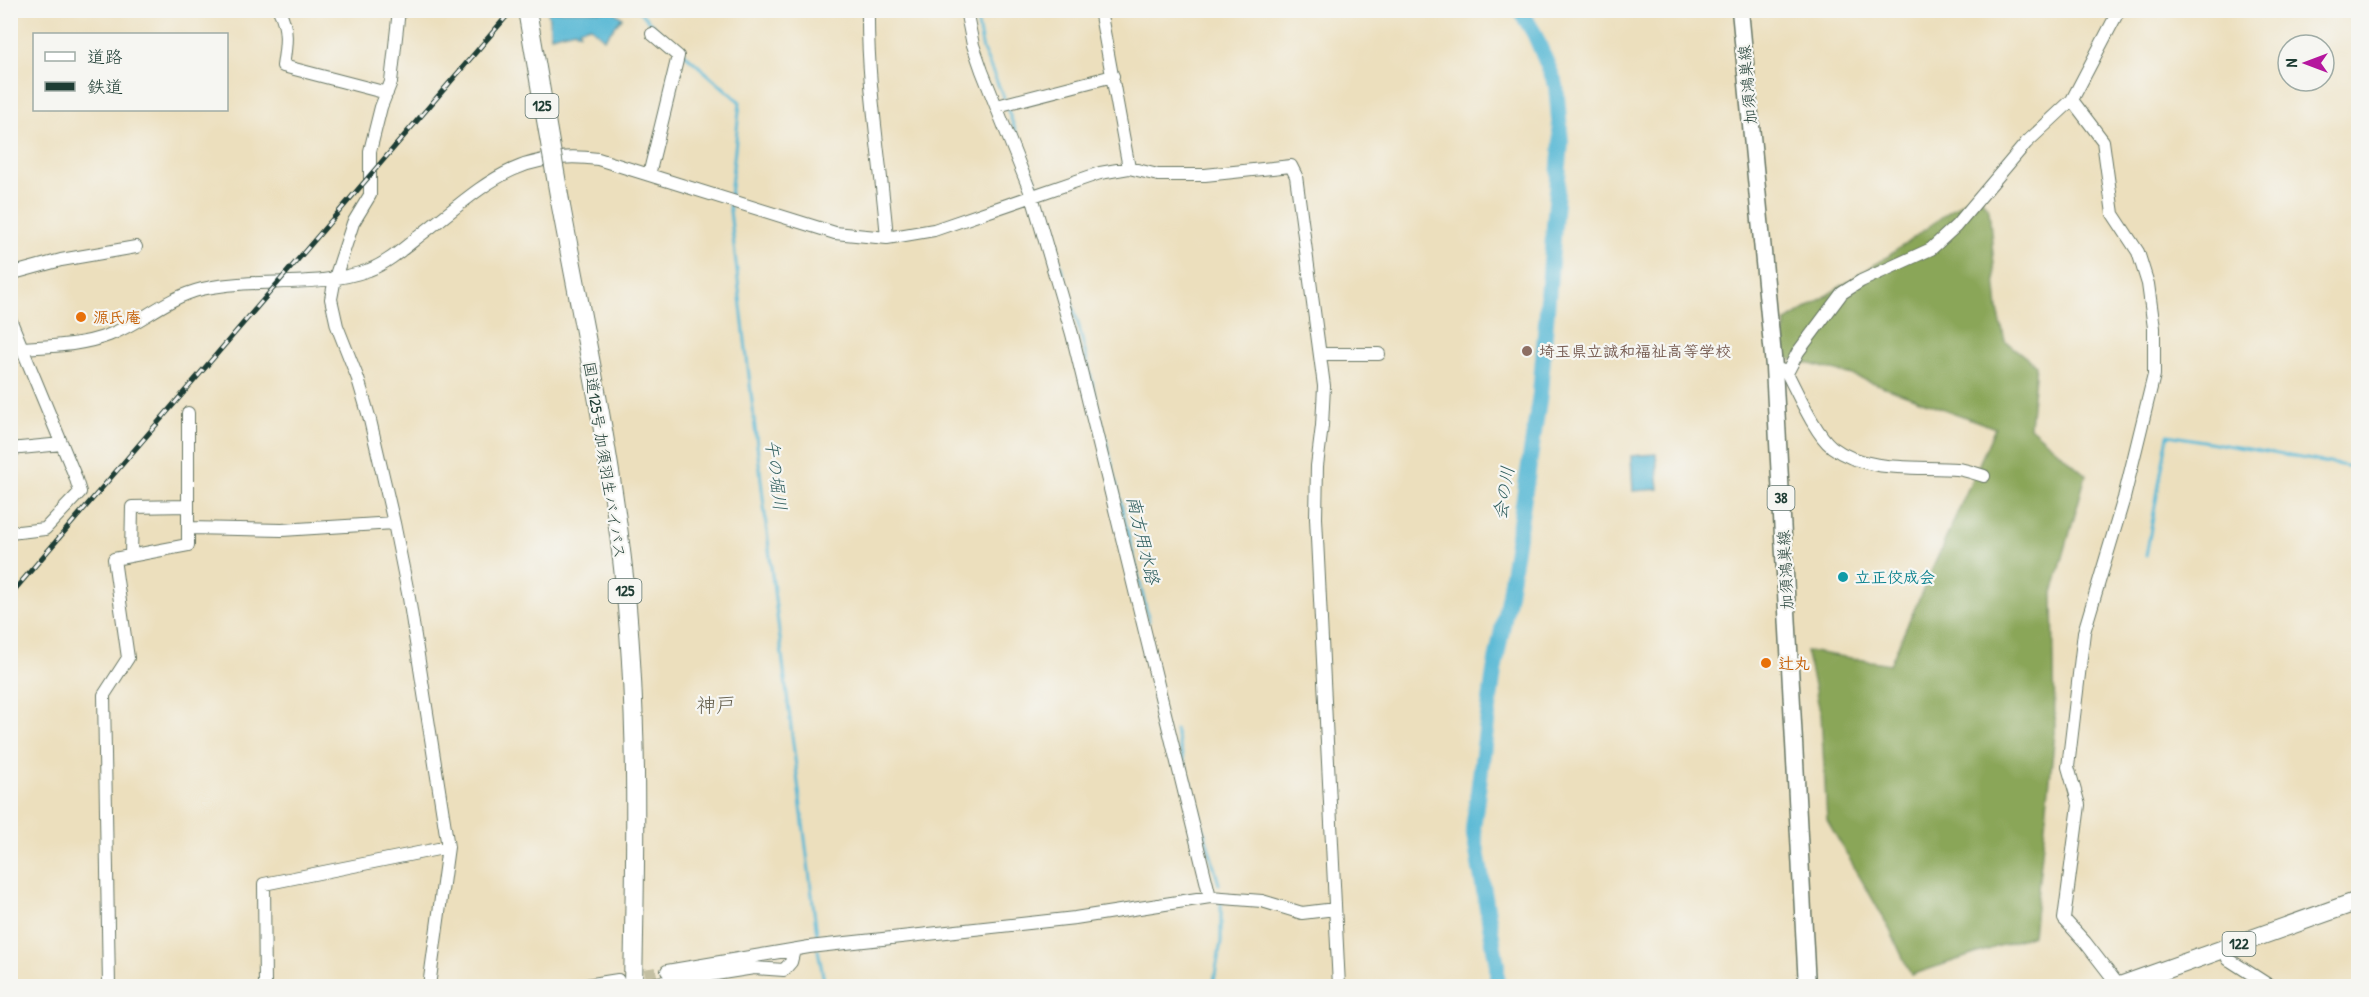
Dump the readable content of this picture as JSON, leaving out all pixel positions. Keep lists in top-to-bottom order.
{
  "streets": {
    "highway": ["125", "国道125号 加須羽生バイパス", "122"],
    "main road": ["加須鴻巣線", "38"]
  },
  "districts": ["神戸"],
  "water": ["午の堀川", "会の川", "南方用水路"],
  "places": [
    "源氏庵",
    "埼玉県立誠和福祉高等学校",
    "立正佼成会",
    "辻丸"
  ],
  "legend": ["道路", "鉄道"],
  "north": "left"
}
